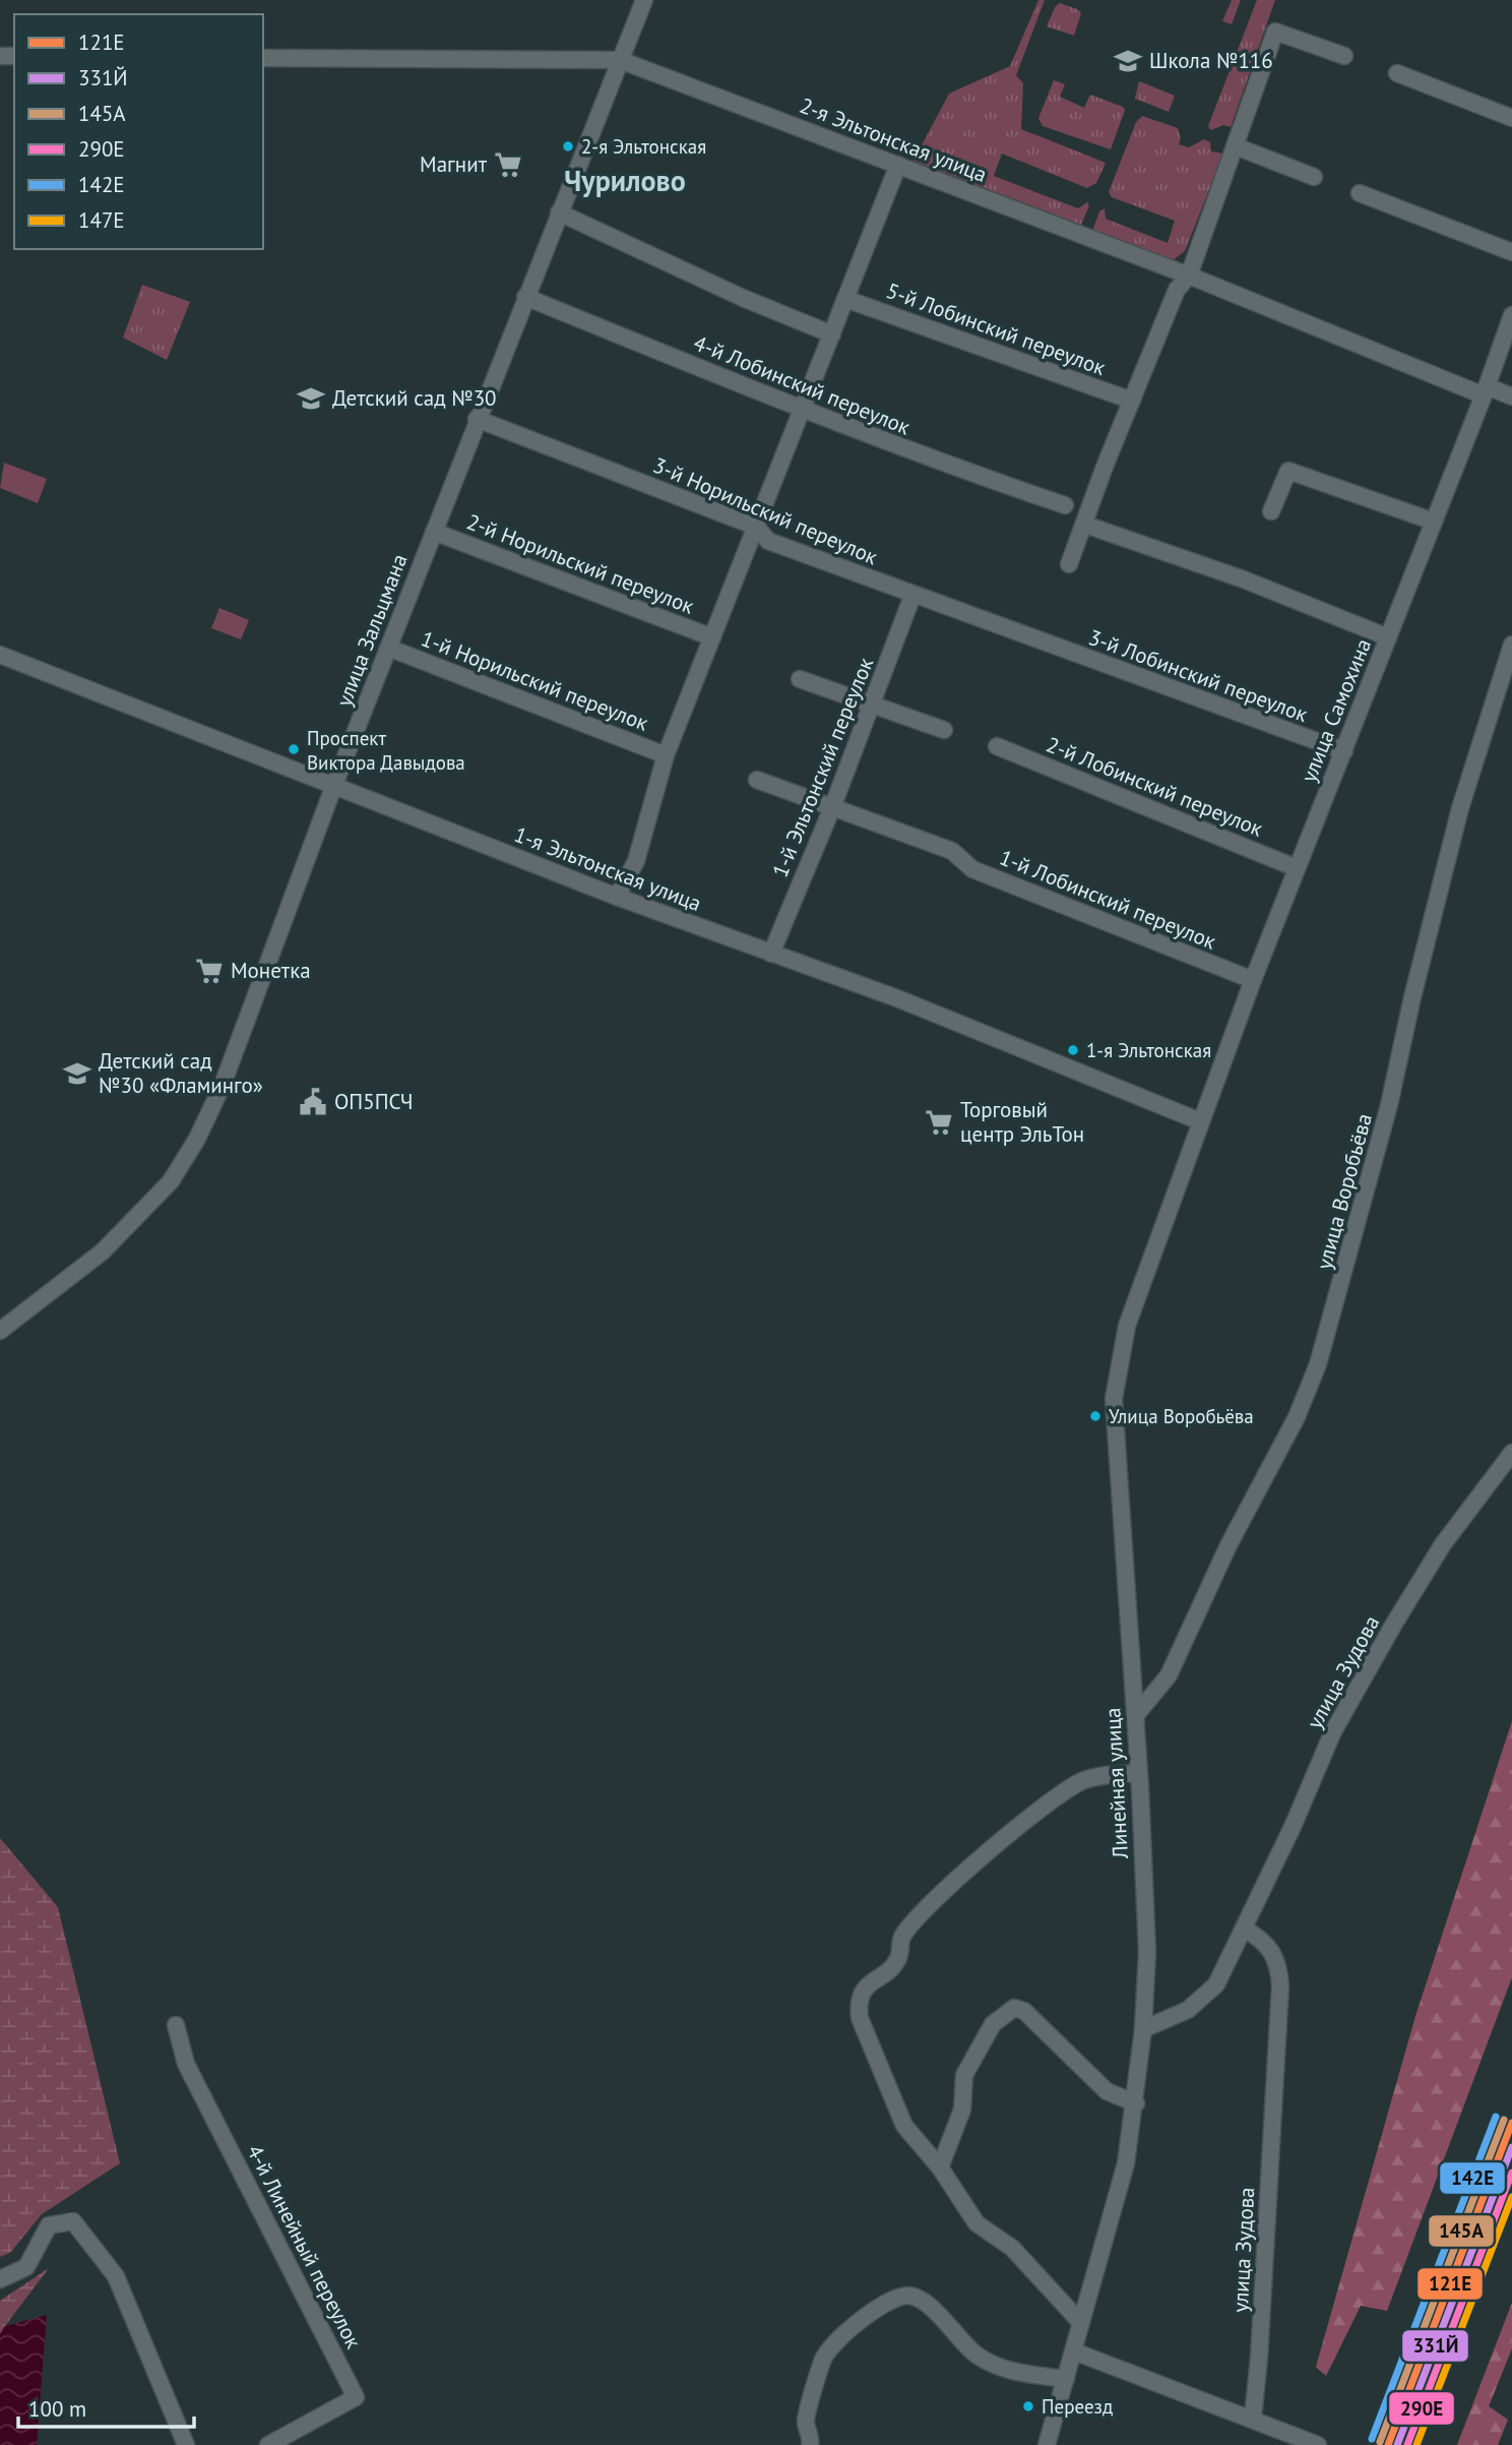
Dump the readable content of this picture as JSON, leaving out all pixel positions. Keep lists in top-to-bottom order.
{
  "streets": {
    "street": [
      "2-я Эльтонская улица",
      "5-й Лобинский переулок",
      "4-й Лобинский переулок",
      "3-й Норильский переулок",
      "2-й Норильский переулок",
      "улица Зальцмана",
      "3-й Лобинский переулок",
      "1-й Норильский переулок",
      "улица Самохина",
      "1-й Эльтонский переулок",
      "2-й Лобинский переулок",
      "1-я Эльтонская улица",
      "1-й Лобинский переулок",
      "улица Воробьёва",
      "улица Зудова",
      "Линейная улица",
      "4-й Линейный переулок"
    ]
  },
  "crossings": [
    ["2-я Эльтонская улица", "улица Зальцмана"],
    ["2-я Эльтонская улица", "улица Самохина"],
    ["4-й Лобинский переулок", "улица Зальцмана"],
    ["3-й Норильский переулок", "улица Зальцмана"],
    ["3-й Норильский переулок", "3-й Лобинский переулок"],
    ["3-й Норильский переулок", "1-й Эльтонский переулок"],
    ["2-й Норильский переулок", "улица Зальцмана"],
    ["улица Зальцмана", "1-й Норильский переулок"],
    ["улица Зальцмана", "1-я Эльтонская улица"],
    ["3-й Лобинский переулок", "улица Самохина"],
    ["улица Самохина", "2-й Лобинский переулок"],
    ["улица Самохина", "1-я Эльтонская улица"],
    ["улица Самохина", "1-й Лобинский переулок"],
    ["улица Самохина", "Линейная улица"],
    ["1-й Эльтонский переулок", "1-я Эльтонская улица"],
    ["1-й Эльтонский переулок", "1-й Лобинский переулок"],
    ["1-я Эльтонская улица", "Линейная улица"],
    ["улица Воробьёва", "Линейная улица"],
    ["улица Зудова", "Линейная улица"]
  ],
  "districts": ["Чурилово"],
  "places": {
    "school or university": ["Школа №116", "Детский сад №30", "Детский сад №30 «Фламинго»"],
    "other": [
      "2-я Эльтонская",
      "Проспект Виктора Давыдова",
      "1-я Эльтонская",
      "Улица Воробьёва",
      "Переезд"
    ],
    "supermarket": ["Магнит", "Монетка", "Торговый центр ЭльТон"],
    "public building": ["ОП5ПСЧ"]
  },
  "lines": [
    "transit line 142Е",
    "transit line 145А",
    "transit line 121Е",
    "transit line 331Й",
    "transit line 290Е",
    "transit line 147Е"
  ],
  "legend": [
    "121Е",
    "331Й",
    "145А",
    "290Е",
    "142Е",
    "147Е"
  ],
  "scale_bar": "100 m"
}
